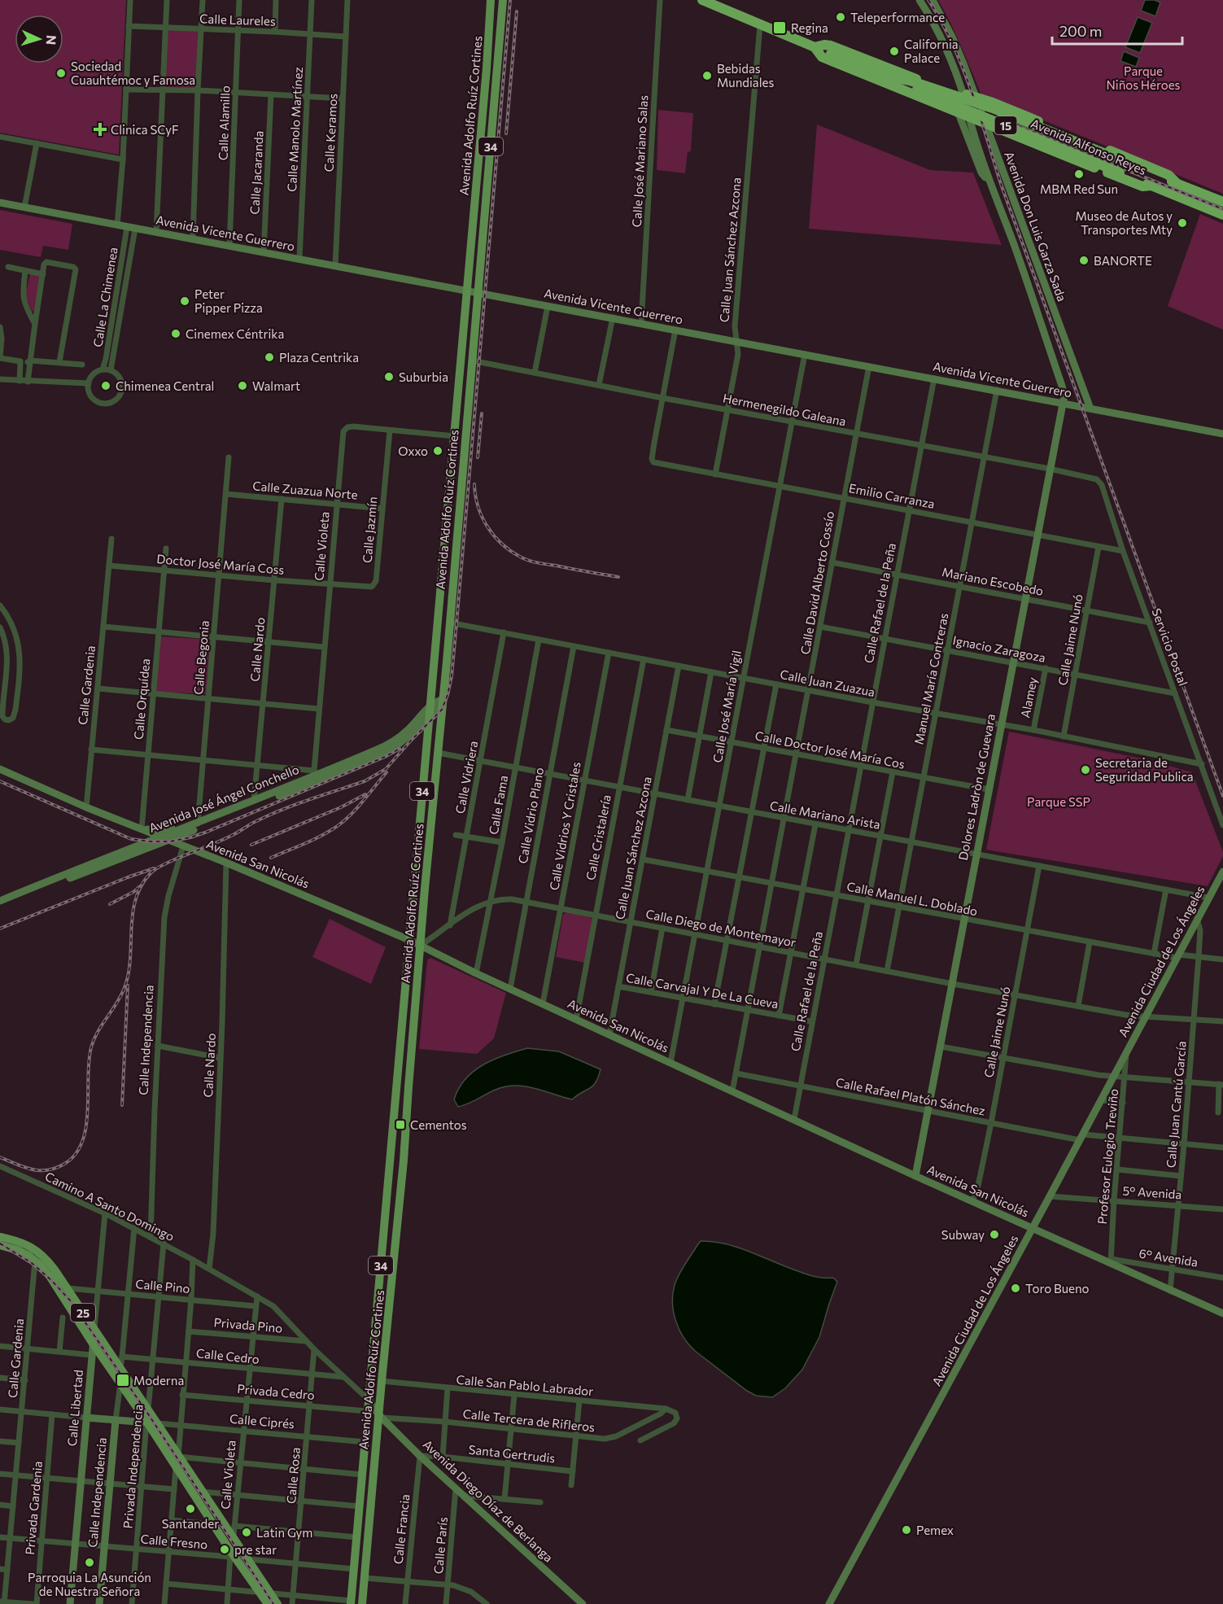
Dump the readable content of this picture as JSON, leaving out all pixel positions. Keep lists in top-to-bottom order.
{
  "streets": {
    "highway": ["15", "Avenida Alfonso Reyes"],
    "main road": ["Avenida Adolfo Ruíz Cortines", "34", "25"],
    "street": [
      "Calle Laureles",
      "Calle Alamillo",
      "Calle Manolo Martínez",
      "Calle Keramos",
      "Calle José Mariano Salas",
      "Calle Jacaranda",
      "Avenida Don Luis Garza Sada",
      "Avenida Vicente Guerrero",
      "Calle Juan Sánchez Azcona",
      "Calle La Chimenea",
      "Hermenegildo Galeana",
      "Calle Zuazua Norte",
      "Emilio Carranza",
      "Calle Jazmín",
      "Calle Violeta",
      "Doctor José María Coss",
      "Mariano Escobedo",
      "Calle David Alberto Cossío",
      "Calle Rafael de la Peña",
      "Calle Jaime Nunó",
      "Servicio Postal",
      "Ignacio Zaragoza",
      "Calle Nardo",
      "Calle Begonia",
      "Manuel María Contreras",
      "Calle Juan Zuazua",
      "Calle Gardenia",
      "Alamey",
      "Calle Orquídea",
      "Calle José María Vigil",
      "Calle Doctor José María Cos",
      "Calle Vidriera",
      "Dolores Ladròn de Guevara",
      "Avenida José Ángel Conchello",
      "Calle Fama",
      "Calle Mariano Arista",
      "Calle Vidrio Plano",
      "Calle Vidrios Y Cristales",
      "Calle Cristalería",
      "Avenida San Nicolás",
      "Calle Manuel L. Doblado",
      "Calle Diego de Montemayor",
      "Avenida Ciudad de Los Ángeles",
      "Calle Carvajal Y De La Cueva",
      "Calle Independencia",
      "Calle Rafael Platón Sánchez",
      "Calle Juan Cantú García",
      "Profesor Eulogio Treviño",
      "5° Avenida",
      "Camino A Santo Domingo",
      "6° Avenida",
      "Calle Pino",
      "Privada Pino",
      "Calle Cedro",
      "Calle San Pablo Labrador",
      "Privada Cedro",
      "Calle Libertad",
      "Calle Tercera de Rifleros",
      "Calle Ciprés",
      "Santa Gertrudis",
      "Privada Independencia",
      "Calle Rosa",
      "Avenida Diego Díaz de Berlanga",
      "Privada Gardenia",
      "Calle Francia",
      "Calle Fresno",
      "Calle París"
    ]
  },
  "crossings": [
    ["Calle Laureles", "Calle Alamillo"],
    ["Calle Laureles", "Calle Manolo Martínez"],
    ["Calle Laureles", "Calle Keramos"],
    ["Avenida Adolfo Ruíz Cortines", "Avenida Vicente Guerrero"],
    ["Avenida Adolfo Ruíz Cortines", "Hermenegildo Galeana"],
    ["Avenida Adolfo Ruíz Cortines", "Calle Violeta"],
    ["Avenida Adolfo Ruíz Cortines", "Calle Juan Zuazua"],
    ["Avenida Adolfo Ruíz Cortines", "Avenida José Ángel Conchello"],
    ["Avenida Adolfo Ruíz Cortines", "Calle Mariano Arista"],
    ["Avenida Adolfo Ruíz Cortines", "Avenida San Nicolás"],
    ["Avenida Adolfo Ruíz Cortines", "Calle Diego de Montemayor"],
    ["Avenida Adolfo Ruíz Cortines", "Calle San Pablo Labrador"],
    ["Avenida Adolfo Ruíz Cortines", "Privada Cedro"],
    ["Avenida Adolfo Ruíz Cortines", "Calle Tercera de Rifleros"],
    ["Avenida Adolfo Ruíz Cortines", "Calle Ciprés"],
    ["Avenida Adolfo Ruíz Cortines", "Avenida Diego Díaz de Berlanga"],
    ["Calle Alamillo", "Avenida Vicente Guerrero"],
    ["Calle Manolo Martínez", "Avenida Vicente Guerrero"],
    ["Calle Keramos", "Avenida Vicente Guerrero"],
    ["Avenida Alfonso Reyes", "Calle Juan Sánchez Azcona"],
    ["Calle José Mariano Salas", "Avenida Vicente Guerrero"],
    ["Calle Jacaranda", "Avenida Vicente Guerrero"],
    ["Avenida Don Luis Garza Sada", "Avenida Vicente Guerrero"],
    ["Avenida Vicente Guerrero", "Calle Juan Sánchez Azcona"],
    ["Avenida Vicente Guerrero", "Calle La Chimenea"],
    ["Avenida Vicente Guerrero", "Calle David Alberto Cossío"],
    ["Avenida Vicente Guerrero", "Calle Rafael de la Peña"],
    ["Avenida Vicente Guerrero", "Manuel María Contreras"],
    ["Avenida Vicente Guerrero", "Calle José María Vigil"],
    ["Avenida Vicente Guerrero", "Dolores Ladròn de Guevara"],
    ["Calle Juan Sánchez Azcona", "Hermenegildo Galeana"],
    ["Calle Juan Sánchez Azcona", "Emilio Carranza"],
    ["Calle Juan Sánchez Azcona", "Calle Juan Zuazua"],
    ["Calle Juan Sánchez Azcona", "Calle Doctor José María Cos"],
    ["Calle Juan Sánchez Azcona", "Calle Mariano Arista"],
    ["Calle Juan Sánchez Azcona", "Avenida San Nicolás"],
    ["Calle Juan Sánchez Azcona", "Calle Manuel L. Doblado"],
    ["Calle Juan Sánchez Azcona", "Calle Diego de Montemayor"],
    ["Calle Juan Sánchez Azcona", "Calle Carvajal Y De La Cueva"],
    ["Hermenegildo Galeana", "Emilio Carranza"],
    ["Hermenegildo Galeana", "Calle David Alberto Cossío"],
    ["Hermenegildo Galeana", "Calle Rafael de la Peña"],
    ["Hermenegildo Galeana", "Servicio Postal"],
    ["Hermenegildo Galeana", "Manuel María Contreras"],
    ["Hermenegildo Galeana", "Calle José María Vigil"],
    ["Hermenegildo Galeana", "Dolores Ladròn de Guevara"],
    ["Calle Zuazua Norte", "Calle Jazmín"],
    ["Calle Zuazua Norte", "Calle Violeta"],
    ["Calle Zuazua Norte", "Calle Nardo"],
    ["Calle Zuazua Norte", "Calle Begonia"],
    ["Emilio Carranza", "Calle David Alberto Cossío"],
    ["Emilio Carranza", "Calle Rafael de la Peña"],
    ["Emilio Carranza", "Calle Jaime Nunó"],
    ["Emilio Carranza", "Servicio Postal"],
    ["Emilio Carranza", "Manuel María Contreras"],
    ["Emilio Carranza", "Calle José María Vigil"],
    ["Emilio Carranza", "Dolores Ladròn de Guevara"],
    ["Calle Jazmín", "Calle Violeta"],
    ["Calle Jazmín", "Doctor José María Coss"],
    ["Calle Violeta", "Doctor José María Coss"],
    ["Calle Violeta", "Avenida José Ángel Conchello"],
    ["Calle Violeta", "Calle Pino"],
    ["Calle Violeta", "25"],
    ["Calle Violeta", "Privada Pino"],
    ["Calle Violeta", "Calle Cedro"],
    ["Calle Violeta", "Privada Cedro"],
    ["Calle Violeta", "Calle Ciprés"],
    ["Doctor José María Coss", "Calle Nardo"],
    ["Doctor José María Coss", "Calle Begonia"],
    ["Doctor José María Coss", "Calle Gardenia"],
    ["Doctor José María Coss", "Calle Orquídea"],
    ["Mariano Escobedo", "Calle David Alberto Cossío"],
    ["Mariano Escobedo", "Calle Rafael de la Peña"],
    ["Mariano Escobedo", "Calle Jaime Nunó"],
    ["Mariano Escobedo", "Servicio Postal"],
    ["Mariano Escobedo", "Manuel María Contreras"],
    ["Mariano Escobedo", "Dolores Ladròn de Guevara"],
    ["Calle David Alberto Cossío", "Ignacio Zaragoza"],
    ["Calle David Alberto Cossío", "Calle Juan Zuazua"],
    ["Calle David Alberto Cossío", "Calle Doctor José María Cos"],
    ["Calle David Alberto Cossío", "Calle Mariano Arista"],
    ["Calle David Alberto Cossío", "Avenida San Nicolás"],
    ["Calle David Alberto Cossío", "Calle Manuel L. Doblado"],
    ["Calle David Alberto Cossío", "Calle Diego de Montemayor"],
    ["Calle David Alberto Cossío", "Calle Carvajal Y De La Cueva"],
    ["Calle David Alberto Cossío", "Calle Rafael Platón Sánchez"],
    ["Calle Rafael de la Peña", "Ignacio Zaragoza"],
    ["Calle Rafael de la Peña", "Calle Juan Zuazua"],
    ["Calle Rafael de la Peña", "Calle Doctor José María Cos"],
    ["Calle Rafael de la Peña", "Calle Mariano Arista"],
    ["Calle Rafael de la Peña", "Avenida San Nicolás"],
    ["Calle Rafael de la Peña", "Calle Manuel L. Doblado"],
    ["Calle Rafael de la Peña", "Calle Diego de Montemayor"],
    ["Calle Rafael de la Peña", "Calle Carvajal Y De La Cueva"],
    ["Calle Rafael de la Peña", "Calle Rafael Platón Sánchez"],
    ["Calle Jaime Nunó", "Ignacio Zaragoza"],
    ["Calle Jaime Nunó", "Calle Juan Zuazua"],
    ["Calle Jaime Nunó", "Calle Mariano Arista"],
    ["Calle Jaime Nunó", "Avenida San Nicolás"],
    ["Calle Jaime Nunó", "Calle Manuel L. Doblado"],
    ["Calle Jaime Nunó", "Calle Diego de Montemayor"],
    ["Calle Jaime Nunó", "Calle Rafael Platón Sánchez"],
    ["Servicio Postal", "Ignacio Zaragoza"],
    ["Servicio Postal", "Calle Juan Zuazua"],
    ["Ignacio Zaragoza", "Manuel María Contreras"],
    ["Ignacio Zaragoza", "Alamey"],
    ["Ignacio Zaragoza", "Dolores Ladròn de Guevara"],
    ["Calle Nardo", "Avenida José Ángel Conchello"],
    ["Calle Nardo", "Avenida San Nicolás"],
    ["Calle Nardo", "Camino A Santo Domingo"],
    ["Calle Begonia", "Avenida José Ángel Conchello"],
    ["Manuel María Contreras", "Calle Juan Zuazua"],
    ["Manuel María Contreras", "Calle Doctor José María Cos"],
    ["Manuel María Contreras", "Calle Mariano Arista"],
    ["Manuel María Contreras", "Calle Manuel L. Doblado"],
    ["Manuel María Contreras", "Calle Diego de Montemayor"],
    ["Calle Juan Zuazua", "Alamey"],
    ["Calle Juan Zuazua", "Calle José María Vigil"],
    ["Calle Juan Zuazua", "Calle Vidriera"],
    ["Calle Juan Zuazua", "Dolores Ladròn de Guevara"],
    ["Calle Juan Zuazua", "Calle Fama"],
    ["Calle Juan Zuazua", "Calle Vidrio Plano"],
    ["Calle Juan Zuazua", "Calle Vidrios Y Cristales"],
    ["Calle Juan Zuazua", "Calle Cristalería"],
    ["Calle Gardenia", "Avenida San Nicolás"],
    ["Calle Gardenia", "25"],
    ["Calle Gardenia", "Calle Fresno"],
    ["Calle Orquídea", "Avenida San Nicolás"],
    ["Calle José María Vigil", "Calle Doctor José María Cos"],
    ["Calle José María Vigil", "Calle Mariano Arista"],
    ["Calle José María Vigil", "Avenida San Nicolás"],
    ["Calle José María Vigil", "Calle Manuel L. Doblado"],
    ["Calle José María Vigil", "Calle Diego de Montemayor"],
    ["Calle José María Vigil", "Calle Carvajal Y De La Cueva"],
    ["Calle Doctor José María Cos", "Dolores Ladròn de Guevara"],
    ["Calle Vidriera", "Calle Mariano Arista"],
    ["Calle Vidriera", "Calle Diego de Montemayor"],
    ["Dolores Ladròn de Guevara", "Calle Mariano Arista"],
    ["Dolores Ladròn de Guevara", "Avenida San Nicolás"],
    ["Dolores Ladròn de Guevara", "Calle Manuel L. Doblado"],
    ["Dolores Ladròn de Guevara", "Calle Diego de Montemayor"],
    ["Dolores Ladròn de Guevara", "Calle Rafael Platón Sánchez"],
    ["Avenida José Ángel Conchello", "Avenida San Nicolás"],
    ["Calle Fama", "Calle Mariano Arista"],
    ["Calle Fama", "Avenida San Nicolás"],
    ["Calle Fama", "Calle Diego de Montemayor"],
    ["Calle Mariano Arista", "Calle Vidrio Plano"],
    ["Calle Mariano Arista", "Calle Vidrios Y Cristales"],
    ["Calle Mariano Arista", "Calle Cristalería"],
    ["Calle Mariano Arista", "Avenida Ciudad de Los Ángeles"],
    ["Calle Vidrio Plano", "Avenida San Nicolás"],
    ["Calle Vidrio Plano", "Calle Diego de Montemayor"],
    ["Calle Vidrios Y Cristales", "Avenida San Nicolás"],
    ["Calle Vidrios Y Cristales", "Calle Diego de Montemayor"],
    ["Calle Cristalería", "Avenida San Nicolás"],
    ["Calle Cristalería", "Calle Diego de Montemayor"],
    ["Avenida San Nicolás", "Calle Diego de Montemayor"],
    ["Avenida San Nicolás", "Avenida Ciudad de Los Ángeles"],
    ["Avenida San Nicolás", "Calle Independencia"],
    ["Avenida San Nicolás", "Calle Juan Cantú García"],
    ["Avenida San Nicolás", "Profesor Eulogio Treviño"],
    ["Avenida San Nicolás", "6° Avenida"],
    ["Calle Manuel L. Doblado", "Avenida Ciudad de Los Ángeles"],
    ["Calle Manuel L. Doblado", "Calle Juan Cantú García"],
    ["Calle Diego de Montemayor", "Avenida Ciudad de Los Ángeles"],
    ["Calle Diego de Montemayor", "Calle Juan Cantú García"],
    ["Avenida Ciudad de Los Ángeles", "Calle Rafael Platón Sánchez"],
    ["Avenida Ciudad de Los Ángeles", "Calle Juan Cantú García"],
    ["Avenida Ciudad de Los Ángeles", "Profesor Eulogio Treviño"],
    ["Avenida Ciudad de Los Ángeles", "5° Avenida"],
    ["Calle Independencia", "Camino A Santo Domingo"],
    ["Calle Independencia", "25"],
    ["Calle Independencia", "Calle Fresno"],
    ["Calle Rafael Platón Sánchez", "Calle Juan Cantú García"],
    ["Calle Rafael Platón Sánchez", "Profesor Eulogio Treviño"],
    ["Calle Juan Cantú García", "5° Avenida"],
    ["Calle Juan Cantú García", "6° Avenida"],
    ["Profesor Eulogio Treviño", "5° Avenida"],
    ["Profesor Eulogio Treviño", "6° Avenida"],
    ["Camino A Santo Domingo", "Calle Libertad"],
    ["Camino A Santo Domingo", "Privada Independencia"],
    ["Calle Pino", "25"],
    ["Calle Pino", "Calle Libertad"],
    ["Calle Pino", "Privada Independencia"],
    ["25", "Calle Libertad"],
    ["25", "Calle Ciprés"],
    ["25", "Privada Independencia"],
    ["25", "Calle Fresno"],
    ["Calle Cedro", "Privada Independencia"],
    ["Calle Cedro", "Calle Rosa"],
    ["Calle San Pablo Labrador", "Calle Tercera de Rifleros"],
    ["Privada Cedro", "Calle Rosa"],
    ["Privada Cedro", "Avenida Diego Díaz de Berlanga"],
    ["Calle Libertad", "Calle Fresno"],
    ["Calle Tercera de Rifleros", "Avenida Diego Díaz de Berlanga"],
    ["Calle Ciprés", "Calle Rosa"],
    ["Santa Gertrudis", "Avenida Diego Díaz de Berlanga"],
    ["Santa Gertrudis", "Calle Francia"],
    ["Privada Independencia", "Calle Fresno"],
    ["Avenida Diego Díaz de Berlanga", "Calle Francia"],
    ["Avenida Diego Díaz de Berlanga", "Calle París"],
    ["Privada Gardenia", "Calle Fresno"]
  ],
  "parks": ["Parque Niños Héroes", "Parque SSP"],
  "places": {
    "other": [
      "Teleperformance",
      "California Palace",
      "Sociedad Cuauhtémoc y Famosa",
      "Bebidas Mundiales",
      "MBM Red Sun",
      "Museo de Autos y Transportes Mty",
      "BANORTE",
      "Peter Pipper Pizza",
      "Cinemex Céntrika",
      "Plaza Centrika",
      "Suburbia",
      "Chimenea Central",
      "Walmart",
      "Oxxo",
      "Secretaria de Seguridad Publica",
      "Subway",
      "Toro Bueno",
      "Santander",
      "Pemex",
      "Latin Gym",
      "pre star",
      "Parroquia La Asunción de Nuestra Señora"
    ],
    "transit": ["Regina", "Cementos", "Moderna"],
    "health": ["Clinica SCyF"]
  },
  "scale_bar": "200 m",
  "north": "right"
}
